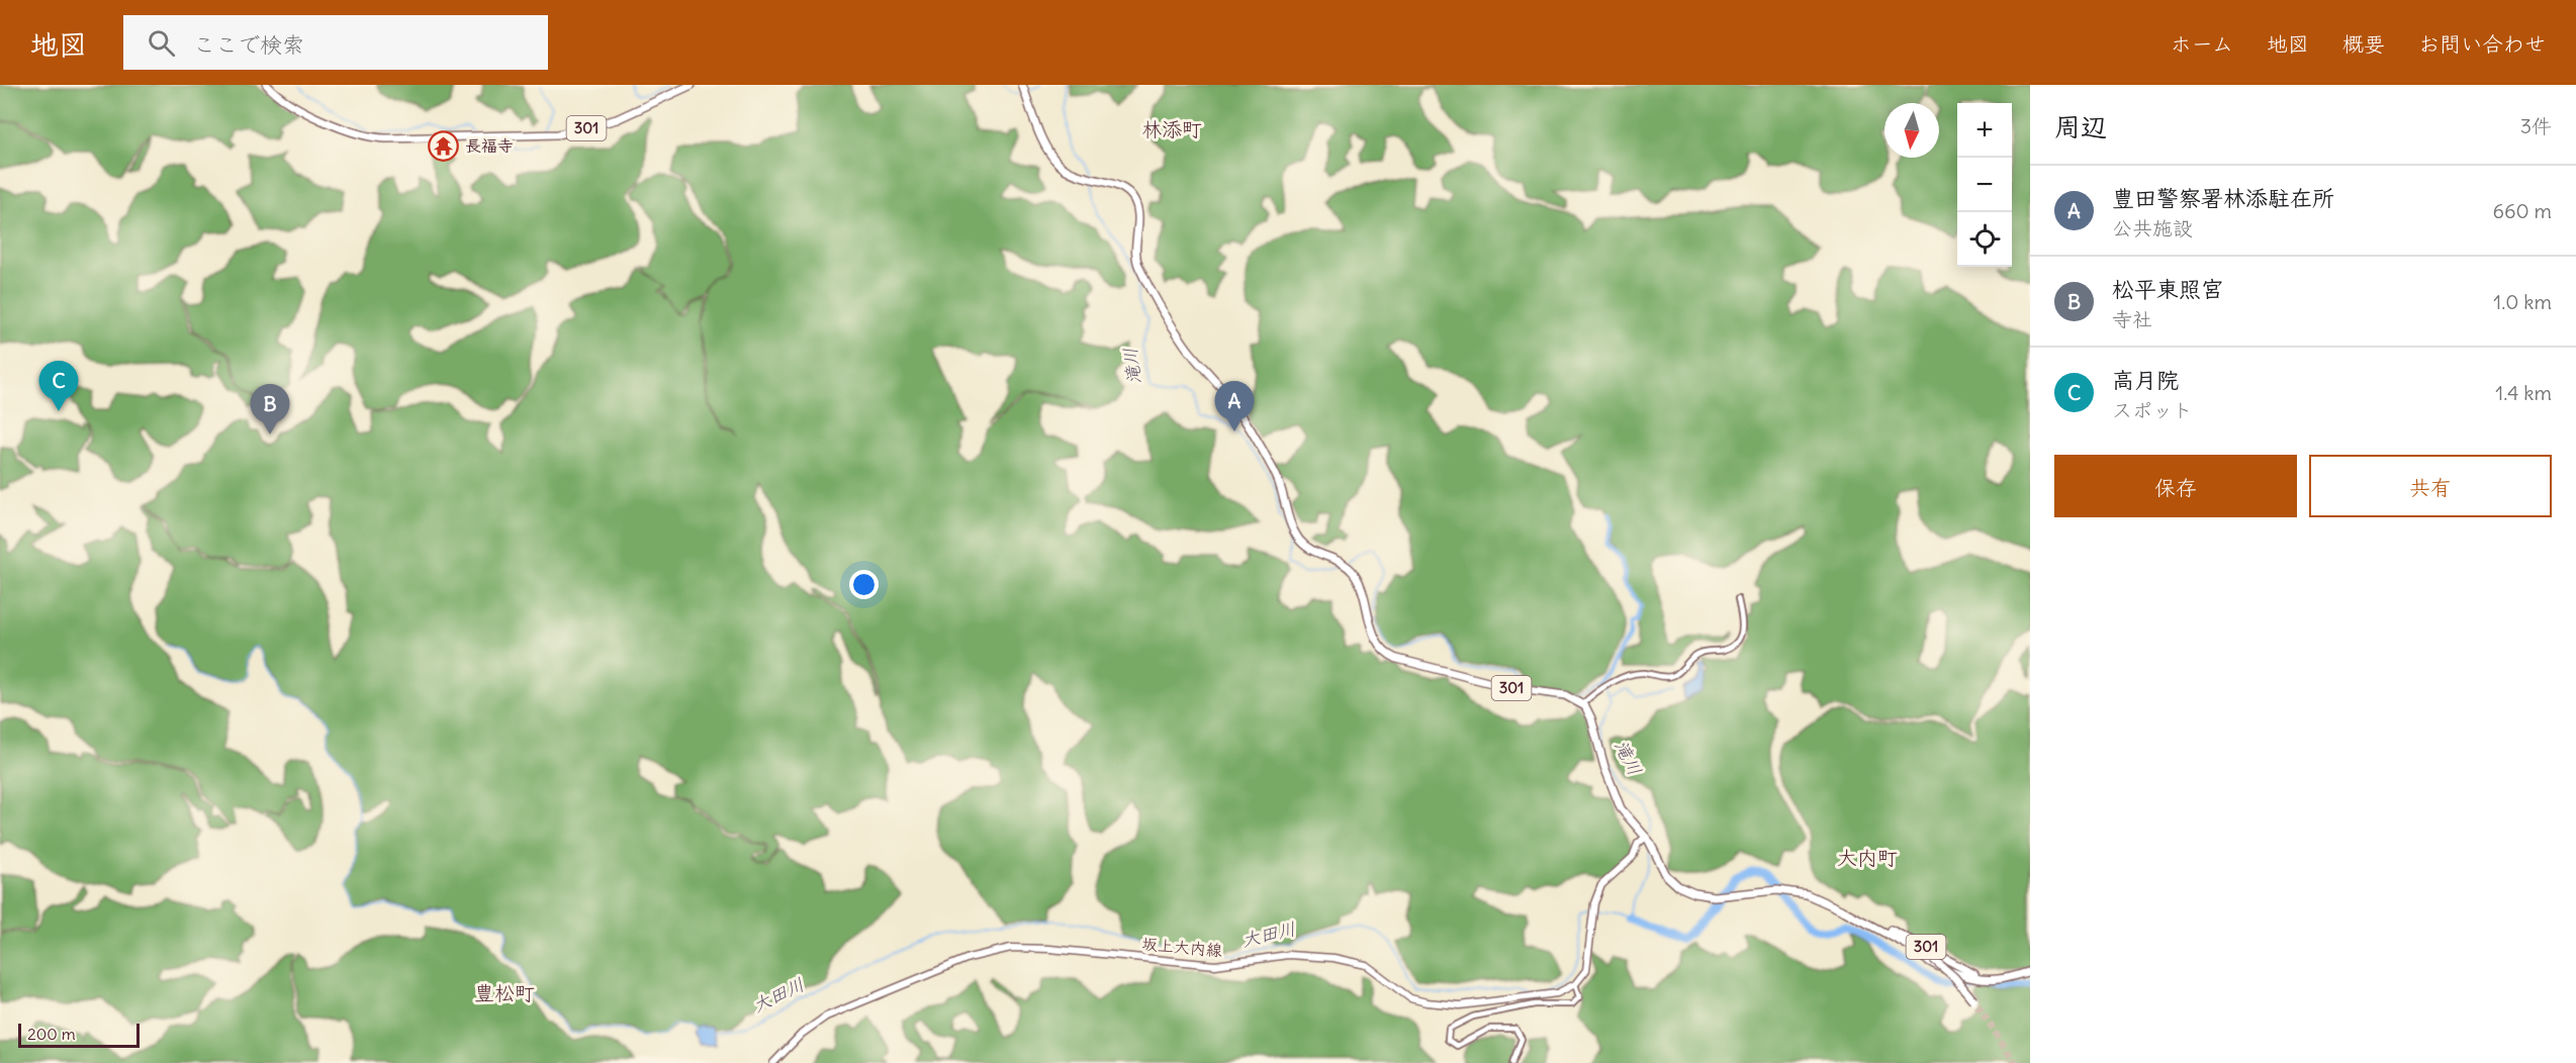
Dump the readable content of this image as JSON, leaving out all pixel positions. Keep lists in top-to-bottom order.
{
  "streets": {
    "highway": ["301"],
    "main road": ["坂上大内線"]
  },
  "districts": ["林添町", "大内町", "豊松町"],
  "water": ["滝川", "大田川"],
  "places": {
    "temple": ["長福寺"]
  },
  "scale_bar": "200 m",
  "north": "bottom",
  "page": {
    "header": "地図",
    "search": "ここで検索",
    "nav": [
      "ホーム",
      "地図",
      "概要",
      "お問い合わせ"
    ],
    "heading": ["周辺", "3件"],
    "map_buttons": ["+", "−"],
    "list": [
      {
        "mark": "A",
        "name": "豊田警察署林添駐在所",
        "note": "公共施設",
        "value": "660 m"
      },
      {
        "mark": "B",
        "name": "松平東照宮",
        "note": "寺社",
        "value": "1.0 km"
      },
      {
        "mark": "C",
        "name": "高月院",
        "note": "スポット",
        "value": "1.4 km"
      }
    ],
    "pins": ["C", "A", "B"],
    "buttons": ["保存", "共有"],
    "scale": "200 m"
  }
}
